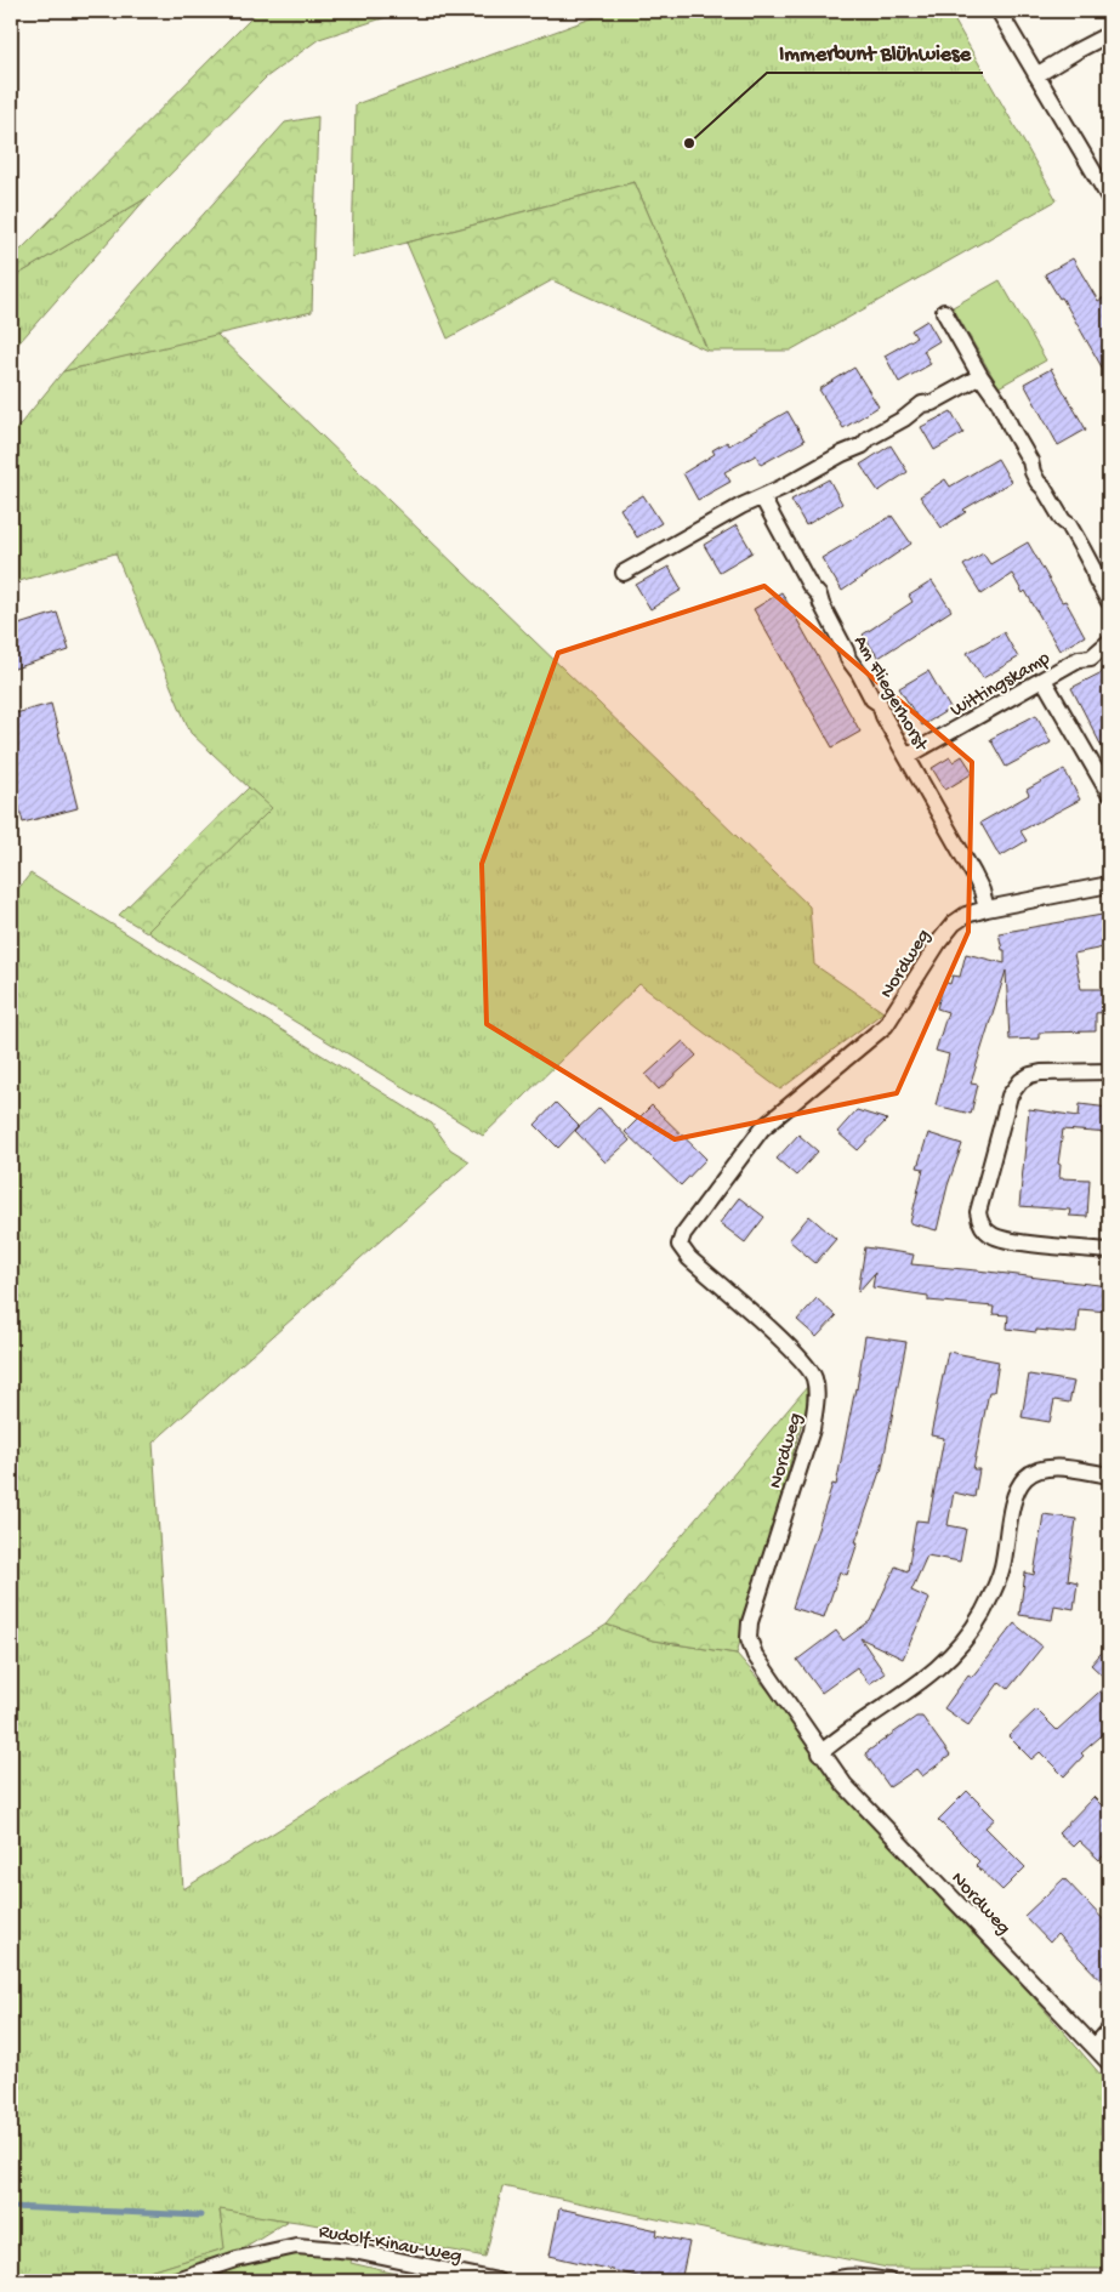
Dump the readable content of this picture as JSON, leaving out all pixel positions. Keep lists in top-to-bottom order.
{
  "streets": {
    "street": [
      "Wittingskamp",
      "Am Fliegerhorst",
      "Nordweg",
      "Rudolf-Kinau-Weg"
    ]
  },
  "crossings": [
    ["Wittingskamp", "Am Fliegerhorst"],
    ["Am Fliegerhorst", "Nordweg"]
  ],
  "places": ["Immerbunt Blühwiese"]
}
